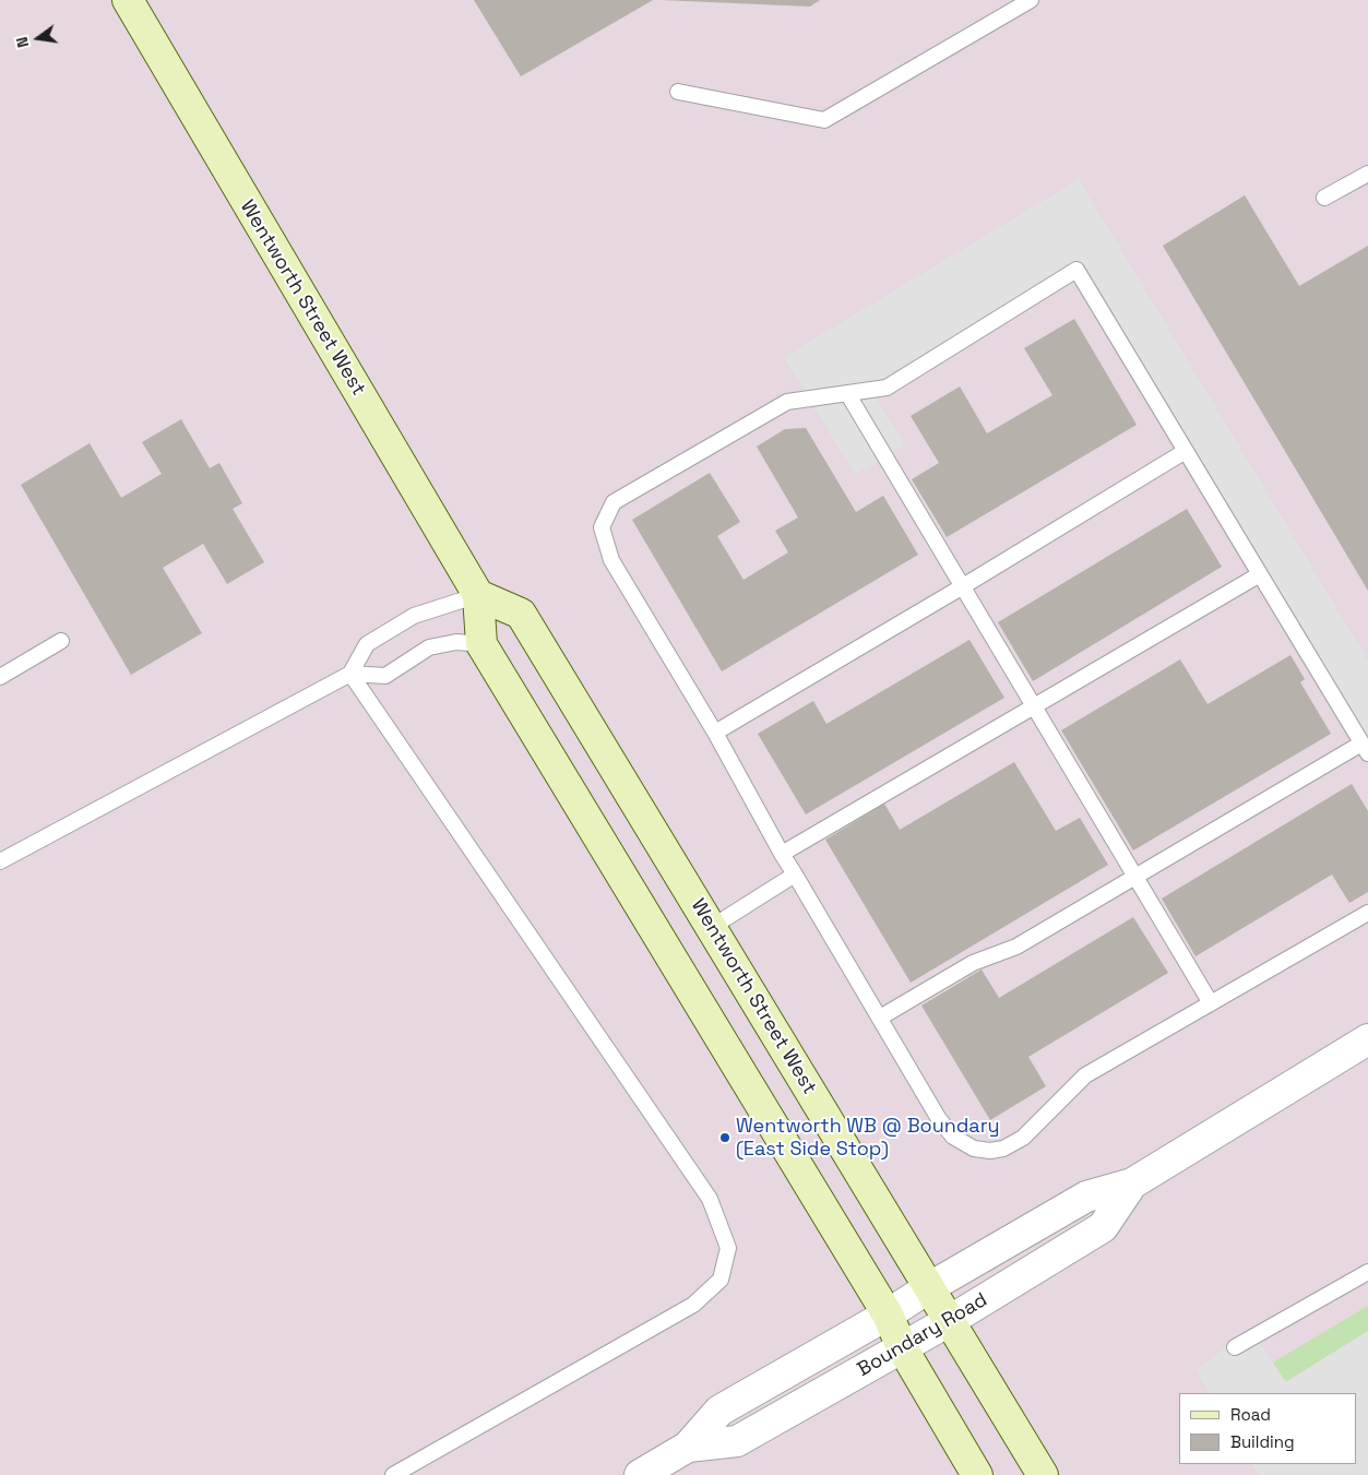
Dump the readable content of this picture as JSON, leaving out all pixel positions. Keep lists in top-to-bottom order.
{
  "streets": {
    "main road": ["Wentworth Street West"],
    "street": ["Boundary Road"]
  },
  "crossings": [
    ["Wentworth Street West", "Boundary Road"]
  ],
  "places": ["Wentworth WB @ Boundary (East Side Stop)"],
  "legend": ["Road", "Building"],
  "north": "left"
}
